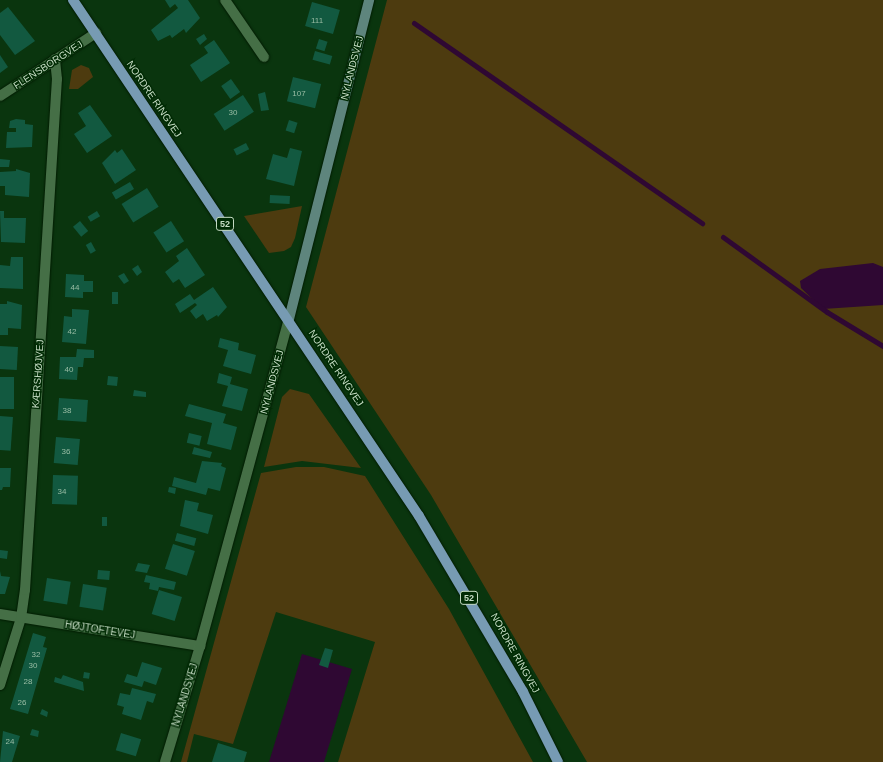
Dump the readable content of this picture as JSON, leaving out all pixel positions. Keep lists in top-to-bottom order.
{
  "streets": {
    "main road": ["NORDRE RINGVEJ", "52"],
    "street": [
      "FLENSBORGVEJ",
      "NYLANDSVEJ",
      "KÆRSHØJVEJ",
      "HØJTOFTEVEJ"
    ]
  },
  "crossings": [
    ["FLENSBORGVEJ", "NORDRE RINGVEJ"],
    ["FLENSBORGVEJ", "KÆRSHØJVEJ"],
    ["NYLANDSVEJ", "NORDRE RINGVEJ"],
    ["NYLANDSVEJ", "HØJTOFTEVEJ"],
    ["KÆRSHØJVEJ", "HØJTOFTEVEJ"]
  ],
  "house_numbers": [
    "111",
    "107",
    "30",
    "44",
    "42",
    "40",
    "38",
    "36",
    "34",
    "32",
    "30",
    "28",
    "26",
    "24"
  ]
}
